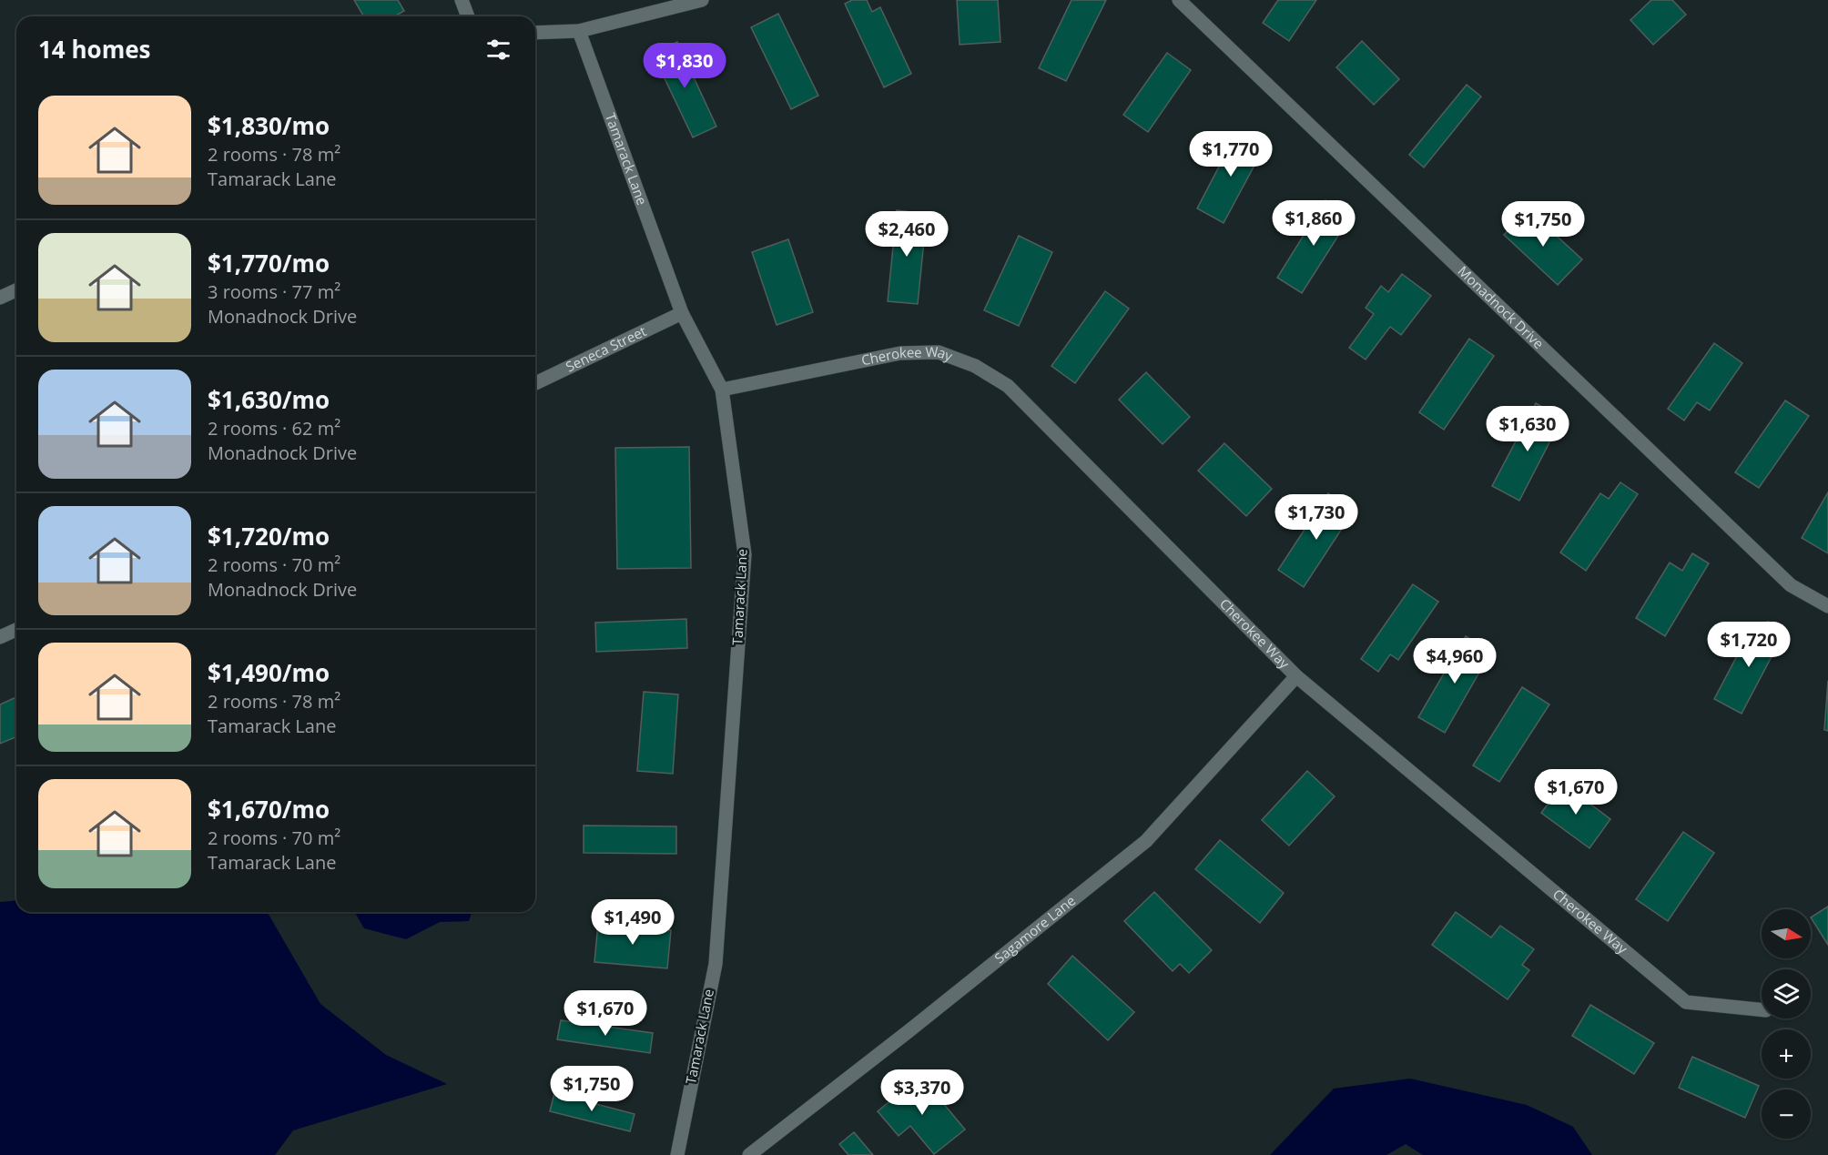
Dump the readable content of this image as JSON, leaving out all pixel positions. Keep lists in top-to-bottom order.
{
  "streets": {
    "street": [
      "Tamarack Lane",
      "Monadnock Drive",
      "Seneca Street",
      "Cherokee Way",
      "Sagamore Lane"
    ]
  },
  "crossings": [
    ["Tamarack Lane", "Seneca Street"],
    ["Tamarack Lane", "Cherokee Way"],
    ["Cherokee Way", "Sagamore Lane"]
  ],
  "north": "right",
  "page": {
    "heading": "14 homes",
    "price": [
      "$1,830",
      "$1,770",
      "$1,860",
      "$1,750",
      "$2,460",
      "$1,630",
      "$1,730",
      "$1,720",
      "$4,960",
      "$1,670",
      "$1,490",
      "$1,670",
      "$1,750",
      "$3,370"
    ],
    "list": [
      {
        "name": "$1,830/mo",
        "note": "2 rooms · 78 m² · Tamarack Lane"
      },
      {
        "name": "$1,770/mo",
        "note": "3 rooms · 77 m² · Monadnock Drive"
      },
      {
        "name": "$1,630/mo",
        "note": "2 rooms · 62 m² · Monadnock Drive"
      },
      {
        "name": "$1,720/mo",
        "note": "2 rooms · 70 m² · Monadnock Drive"
      },
      {
        "name": "$1,490/mo",
        "note": "2 rooms · 78 m² · Tamarack Lane"
      },
      {
        "name": "$1,670/mo",
        "note": "2 rooms · 70 m² · Tamarack Lane"
      }
    ],
    "map_buttons": ["+", "−"]
  }
}
